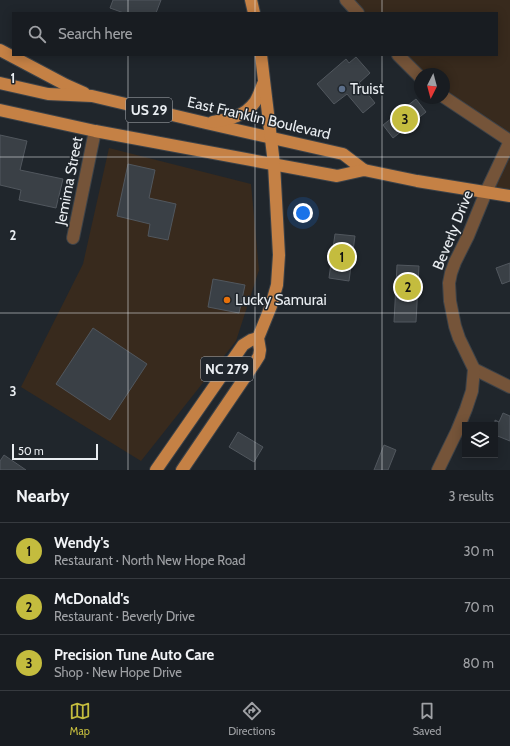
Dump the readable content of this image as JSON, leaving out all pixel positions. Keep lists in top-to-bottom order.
{
  "streets": {
    "main road": ["US 29", "East Franklin Boulevard", "NC 279"],
    "street": ["Jemima Street", "Beverly Drive"]
  },
  "crossings": [
    ["East Franklin Boulevard", "Jemima Street"],
    ["East Franklin Boulevard", "Beverly Drive"],
    ["East Franklin Boulevard", "NC 279"]
  ],
  "places": ["Truist", "Lucky Samurai"],
  "scale_bar": "50 m",
  "north": "bottom",
  "page": {
    "search": "Search here",
    "pins": ["3", "1", "2"],
    "scale": "50 m",
    "heading": ["Nearby", "3 results"],
    "list": [
      {
        "mark": "1",
        "name": "Wendy's",
        "note": "Restaurant · North New Hope Road",
        "value": "30 m"
      },
      {
        "mark": "2",
        "name": "McDonald's",
        "note": "Restaurant · Beverly Drive",
        "value": "70 m"
      },
      {
        "mark": "3",
        "name": "Precision Tune Auto Care",
        "note": "Shop · New Hope Drive",
        "value": "80 m"
      }
    ],
    "nav": ["Map", "Directions", "Saved"]
  },
  "grid": {
    "rows": ["1", "2", "3"]
  }
}
